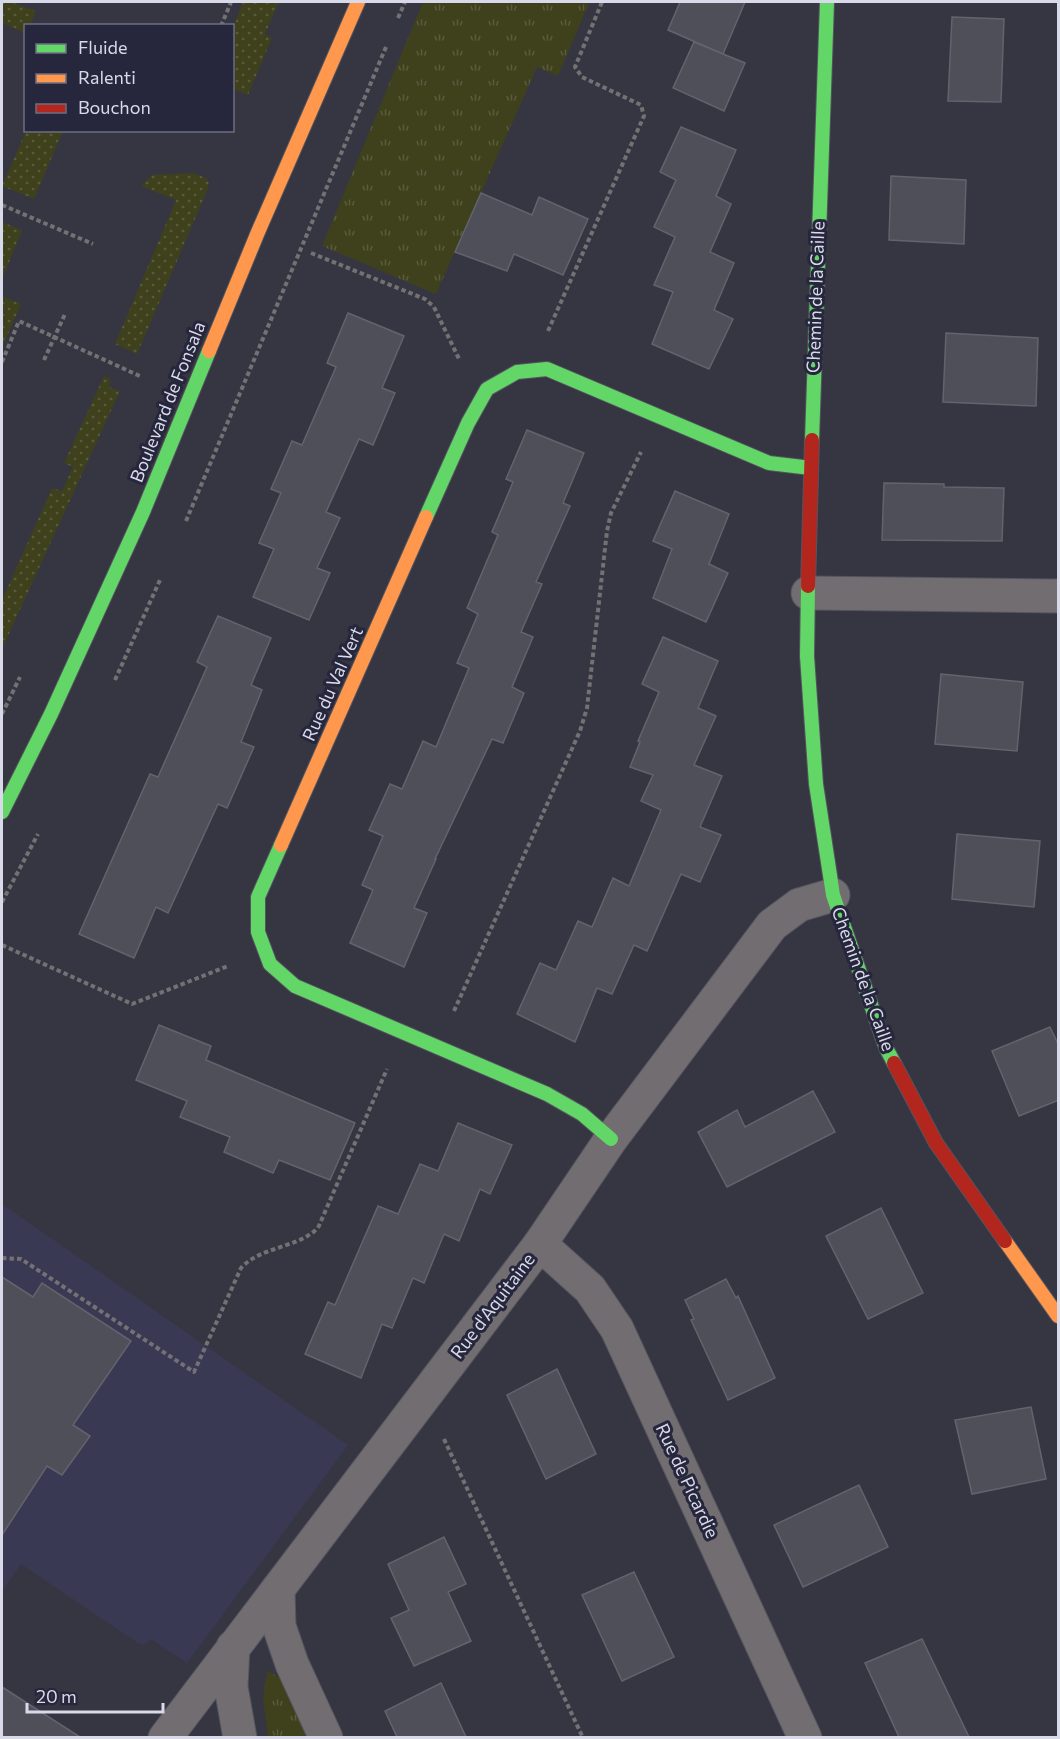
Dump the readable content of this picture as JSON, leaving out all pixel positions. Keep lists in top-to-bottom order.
{
  "streets": {
    "street": [
      "Chemin de la Caille",
      "Boulevard de Fonsala",
      "Rue du Val Vert",
      "Rue d'Aquitaine",
      "Rue de Picardie"
    ]
  },
  "crossings": [
    ["Chemin de la Caille", "Rue d'Aquitaine"],
    ["Rue du Val Vert", "Rue d'Aquitaine"],
    ["Rue d'Aquitaine", "Rue de Picardie"]
  ],
  "legend": ["Fluide", "Ralenti", "Bouchon"],
  "scale_bar": "20 m"
}
